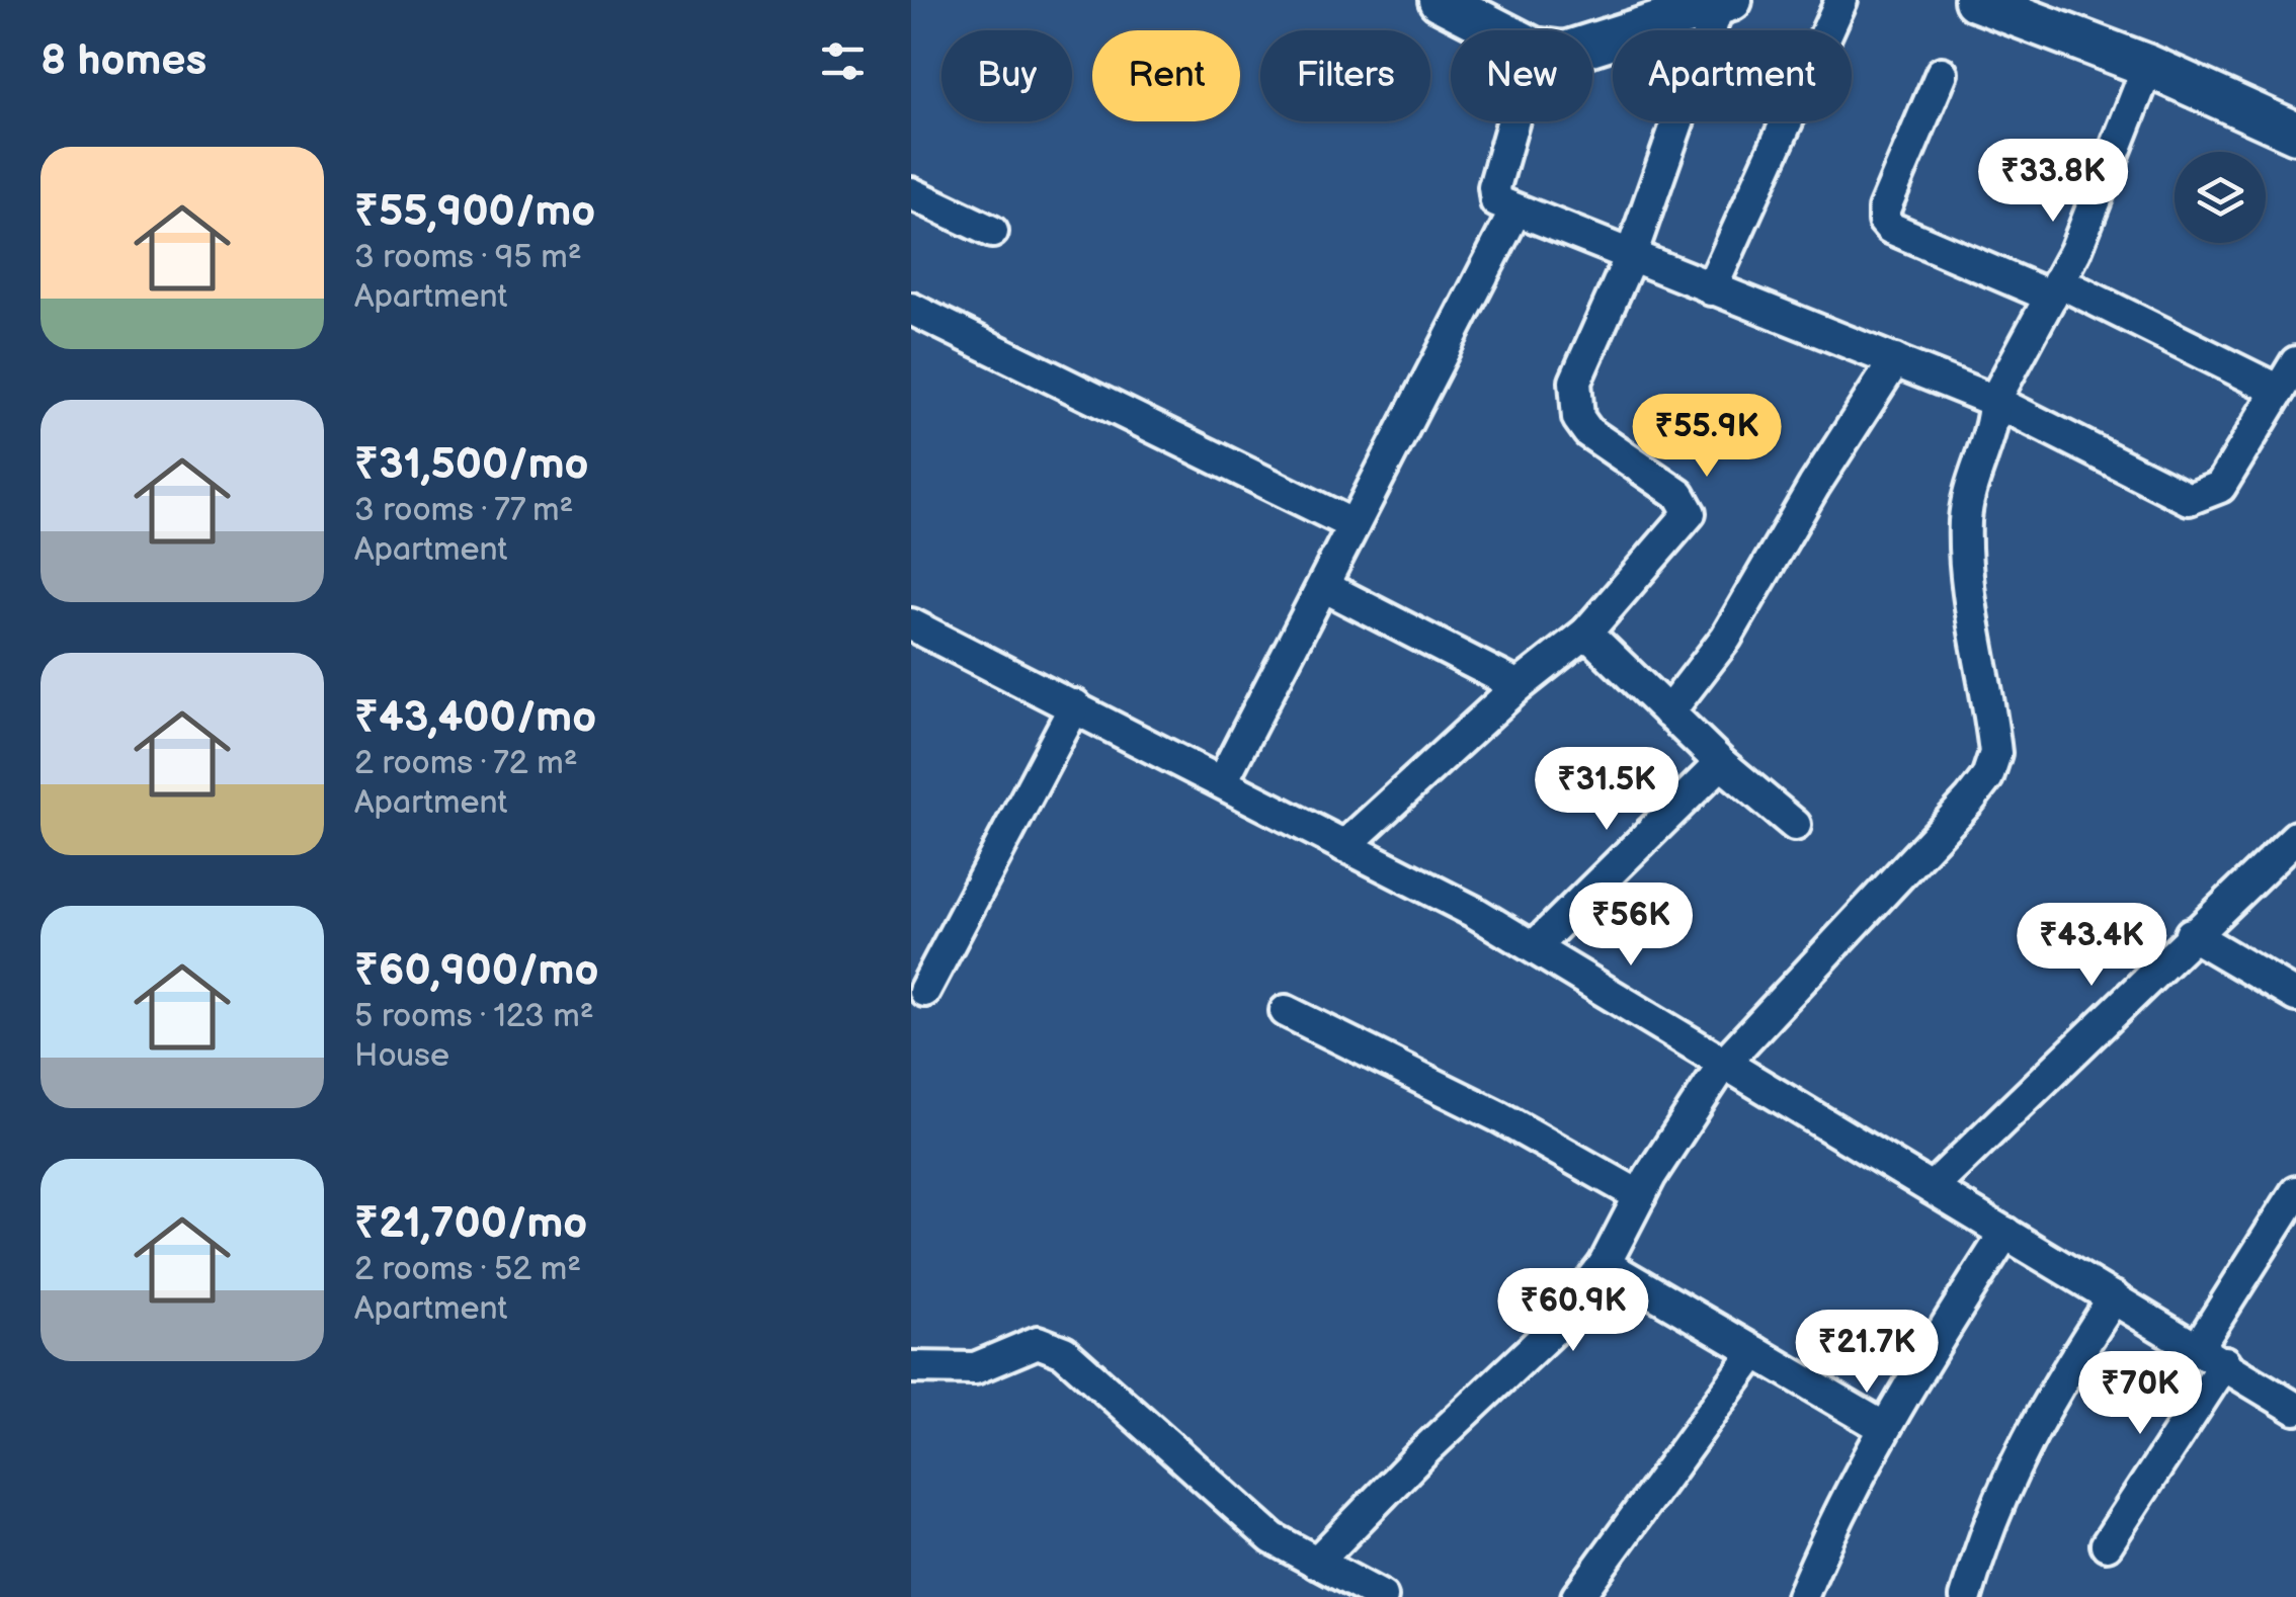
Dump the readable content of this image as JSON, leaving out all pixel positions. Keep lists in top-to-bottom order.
{
  "page": {
    "heading": "8 homes",
    "chip": [
      "Buy",
      "Rent",
      "Filters",
      "New",
      "Apartment"
    ],
    "list": [
      {
        "name": "₹55,900/mo",
        "note": "3 rooms · 95 m² · Apartment"
      },
      {
        "name": "₹31,500/mo",
        "note": "3 rooms · 77 m² · Apartment"
      },
      {
        "name": "₹43,400/mo",
        "note": "2 rooms · 72 m² · Apartment"
      },
      {
        "name": "₹60,900/mo",
        "note": "5 rooms · 123 m² · House"
      },
      {
        "name": "₹21,700/mo",
        "note": "2 rooms · 52 m² · Apartment"
      }
    ],
    "price": [
      "₹33.8K",
      "₹55.9K",
      "₹31.5K",
      "₹56K",
      "₹43.4K",
      "₹60.9K",
      "₹21.7K",
      "₹70K"
    ]
  }
}
